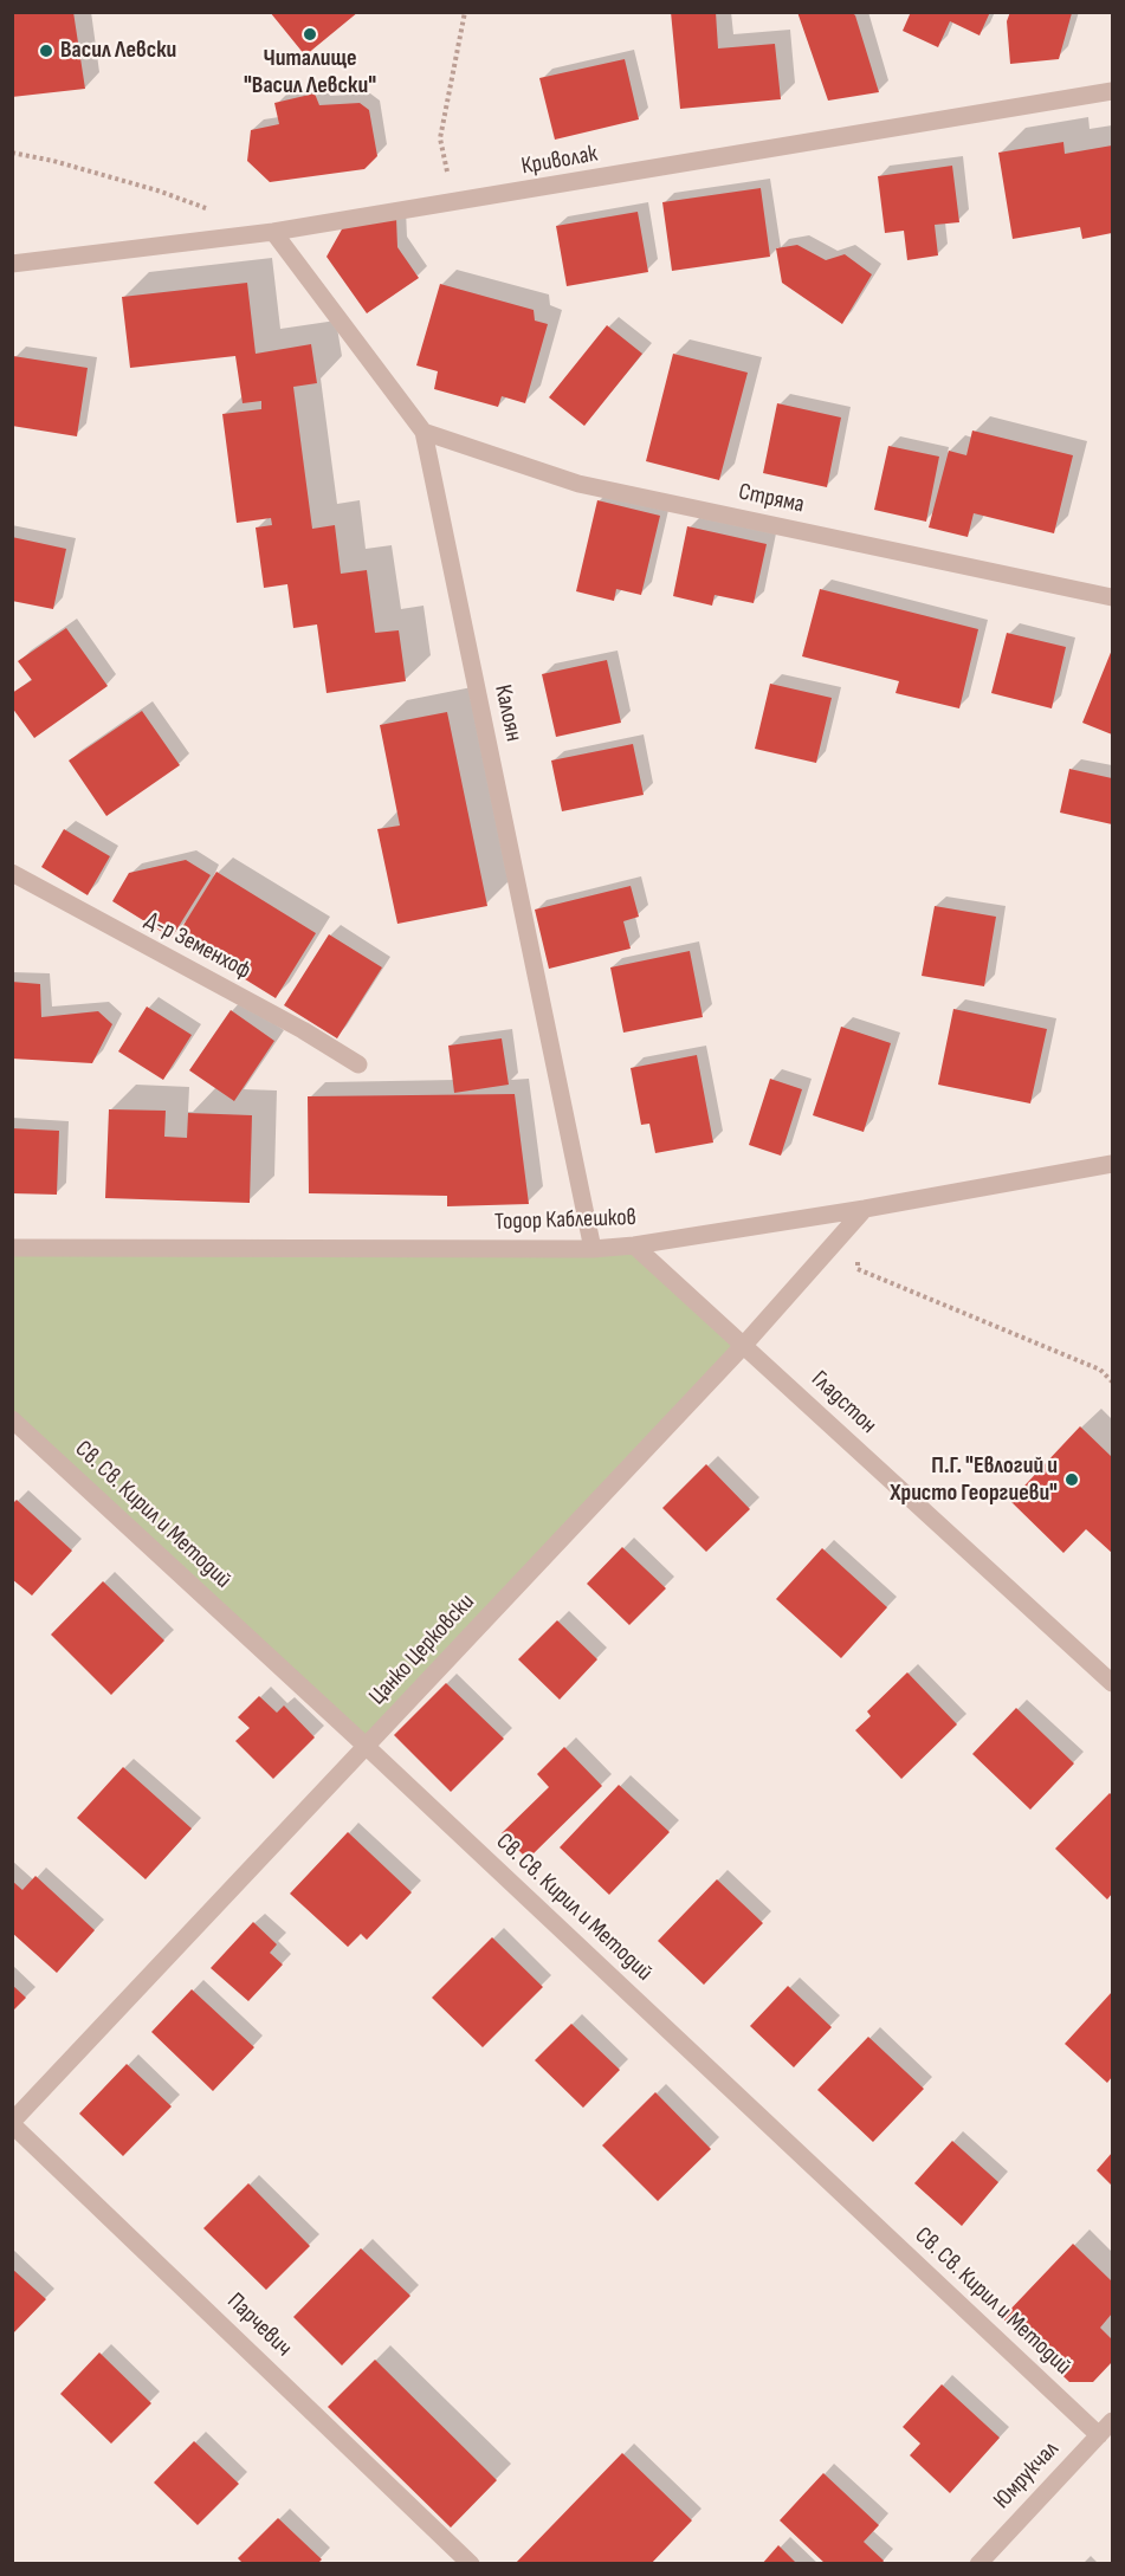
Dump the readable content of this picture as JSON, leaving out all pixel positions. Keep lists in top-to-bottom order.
{
  "streets": {
    "street": [
      "Криволак",
      "Стряма",
      "Калоян",
      "Д-р Земенхоф",
      "Тодор Каблешков",
      "Гладстон",
      "Св. Св. Кирил и Методий",
      "Цанко Церковски",
      "Парчевич",
      "Юмрукчал"
    ]
  },
  "crossings": [
    ["Криволак", "Калоян"],
    ["Стряма", "Калоян"],
    ["Калоян", "Тодор Каблешков"],
    ["Тодор Каблешков", "Гладстон"],
    ["Тодор Каблешков", "Цанко Церковски"],
    ["Гладстон", "Цанко Церковски"],
    ["Св. Св. Кирил и Методий", "Цанко Церковски"],
    ["Св. Св. Кирил и Методий", "Юмрукчал"],
    ["Цанко Церковски", "Парчевич"]
  ],
  "places": ["Читалище \"Васил Левски\"", "Васил Левски", "П.Г. \"Евлогий и Христо Георгиеви\""]
}
